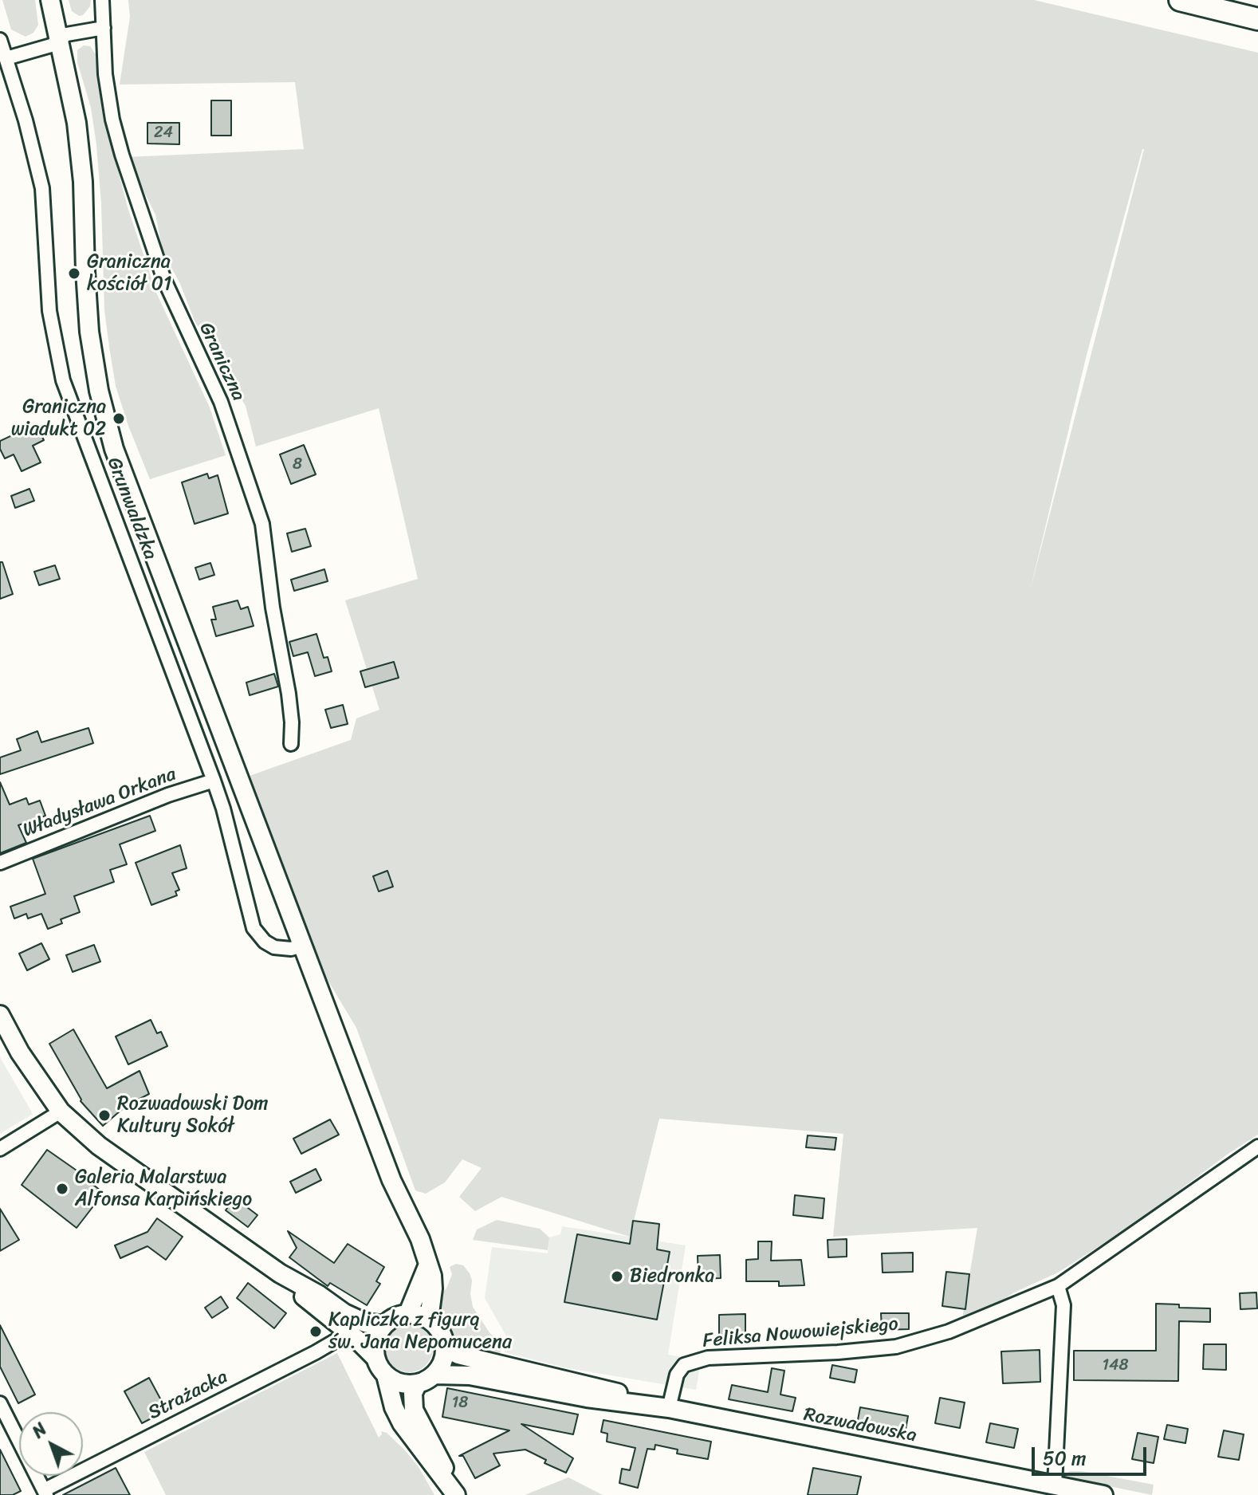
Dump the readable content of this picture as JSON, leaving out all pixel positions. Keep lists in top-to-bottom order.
{
  "streets": {
    "street": [
      "Graniczna",
      "Grunwaldzka",
      "Władysława Orkana",
      "Feliksa Nowowiejskiego",
      "Strażacka",
      "Rozwadowska"
    ]
  },
  "crossings": [
    ["Grunwaldzka", "Władysława Orkana"],
    ["Feliksa Nowowiejskiego", "Rozwadowska"]
  ],
  "places": [
    "Graniczna kościół 01",
    "Graniczna wiadukt 02",
    "Rozwadowski Dom Kultury Sokół",
    "Galeria Malarstwa Alfonsa Karpińskiego",
    "Biedronka",
    "Kapliczka z figurą św. Jana Nepomucena"
  ],
  "house_numbers": [
    "24",
    "8",
    "148",
    "18"
  ],
  "scale_bar": "50 m",
  "north": "top left"
}
